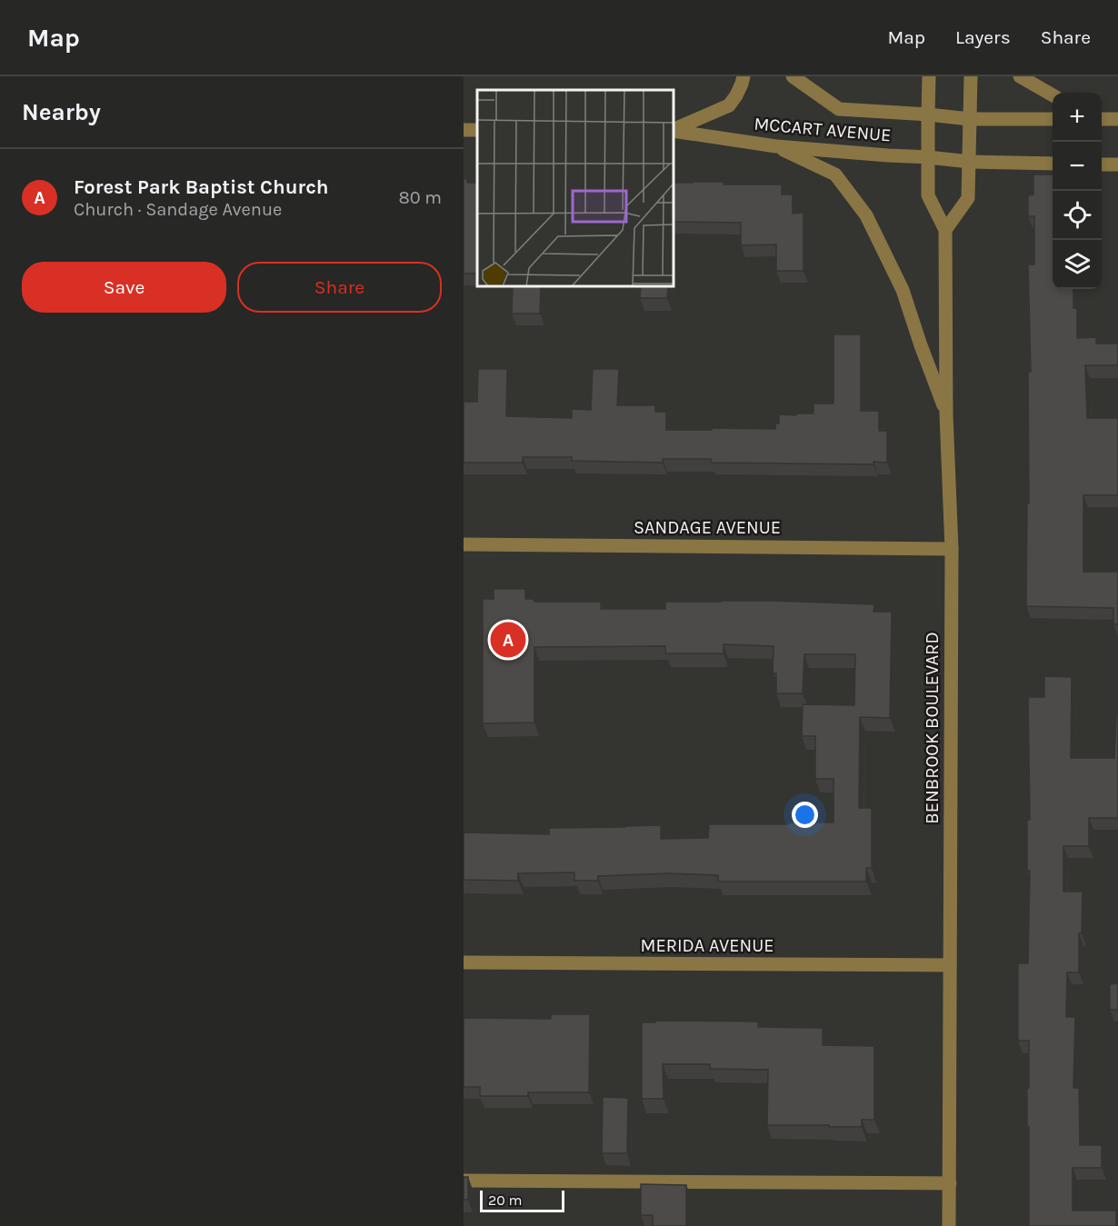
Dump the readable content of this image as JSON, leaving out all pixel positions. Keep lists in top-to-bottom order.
{
  "streets": {
    "street": [
      "MCCART AVENUE",
      "SANDAGE AVENUE",
      "BENBROOK BOULEVARD",
      "MERIDA AVENUE"
    ]
  },
  "crossings": [
    ["MCCART AVENUE", "BENBROOK BOULEVARD"],
    ["SANDAGE AVENUE", "BENBROOK BOULEVARD"],
    ["BENBROOK BOULEVARD", "MERIDA AVENUE"]
  ],
  "scale_bar": "20 m",
  "page": {
    "header": "Map",
    "nav": ["Map", "Layers", "Share"],
    "heading": "Nearby",
    "map_buttons": ["+", "−"],
    "list": [
      {
        "mark": "A",
        "name": "Forest Park Baptist Church",
        "note": "Church · Sandage Avenue",
        "value": "80 m"
      }
    ],
    "buttons": ["Save", "Share"],
    "pins": "A",
    "scale": "20 m"
  }
}
